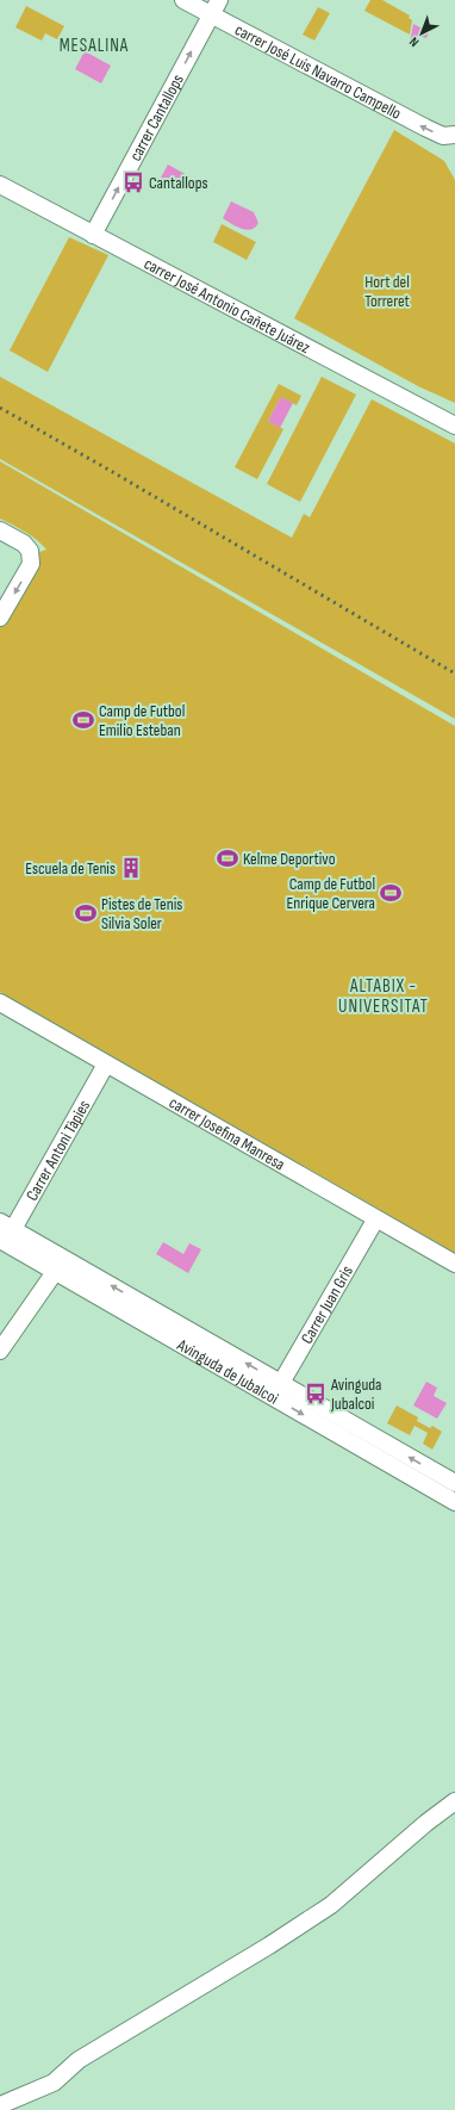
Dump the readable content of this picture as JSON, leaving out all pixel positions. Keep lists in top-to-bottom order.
{
  "streets": {
    "street": [
      "carrer José Luis Navarro Campello",
      "carrer Cantallops",
      "carrer José Antonio Cañete Juárez",
      "carrer Josefina Manresa",
      "Carrer Antoni Tàpies",
      "Carrer Juan Gris",
      "Avinguda de Jubalcoi"
    ]
  },
  "crossings": [
    ["carrer José Luis Navarro Campello", "carrer Cantallops"],
    ["carrer Cantallops", "carrer José Antonio Cañete Juárez"],
    ["carrer Josefina Manresa", "Carrer Antoni Tàpies"],
    ["carrer Josefina Manresa", "Carrer Juan Gris"],
    ["Carrer Antoni Tàpies", "Avinguda de Jubalcoi"],
    ["Carrer Juan Gris", "Avinguda de Jubalcoi"]
  ],
  "one_way": ["carrer José Luis Navarro Campello", "carrer Cantallops"],
  "districts": ["MESALINA", "ALTABIX - UNIVERSITAT"],
  "parks": ["Hort del Torreret"],
  "places": {
    "bus stop": ["Cantallops", "Avinguda Jubalcoi"],
    "sports": [
      "Camp de Futbol Emilio Esteban",
      "Kelme Deportivo",
      "Camp de Futbol Enrique Cervera",
      "Pistes de Tenis Silvia Soler"
    ],
    "building": ["Escuela de Tenis"]
  },
  "north": "bottom left"
}
